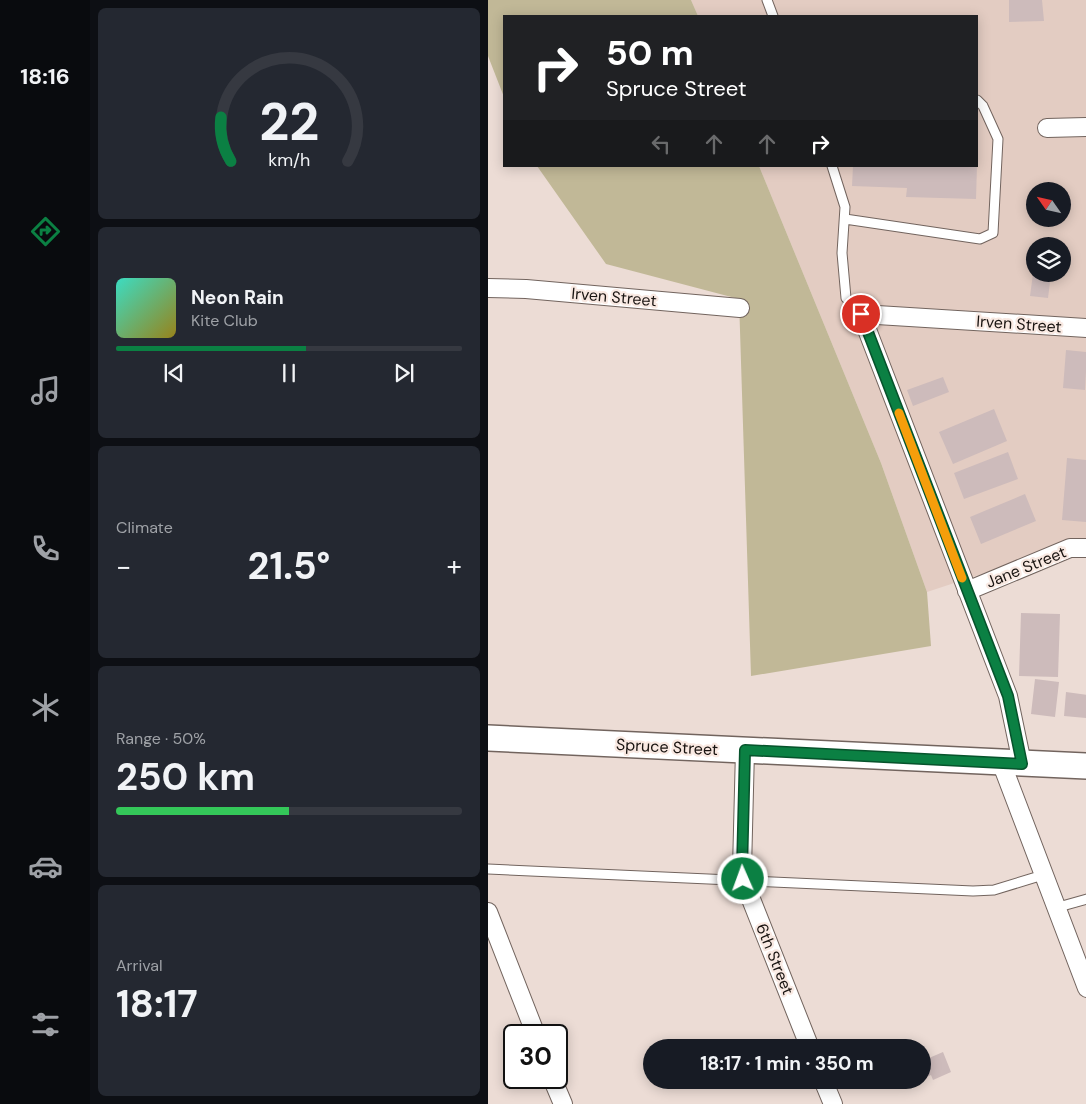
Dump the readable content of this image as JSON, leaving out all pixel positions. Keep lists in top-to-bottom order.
{
  "streets": {
    "street": [
      "Irven Street",
      "Jane Street",
      "Spruce Street",
      "6th Street"
    ]
  },
  "crossings": [
    ["Spruce Street", "6th Street"]
  ],
  "north": "top left",
  "page": {
    "tabs": "18:16",
    "turn": ["50 m", "Spruce Street"],
    "song": ["Neon Rain", "Kite Club"],
    "tile": [
      "Climate",
      ["Range · 50%", "250 km"],
      ["Arrival", "18:17"]
    ],
    "heat": ["−", "21.5°", "+"],
    "limit": "30",
    "trip": "18:17 · 1 min · 350 m",
    "gauge": ["22", "km/h"]
  }
}
